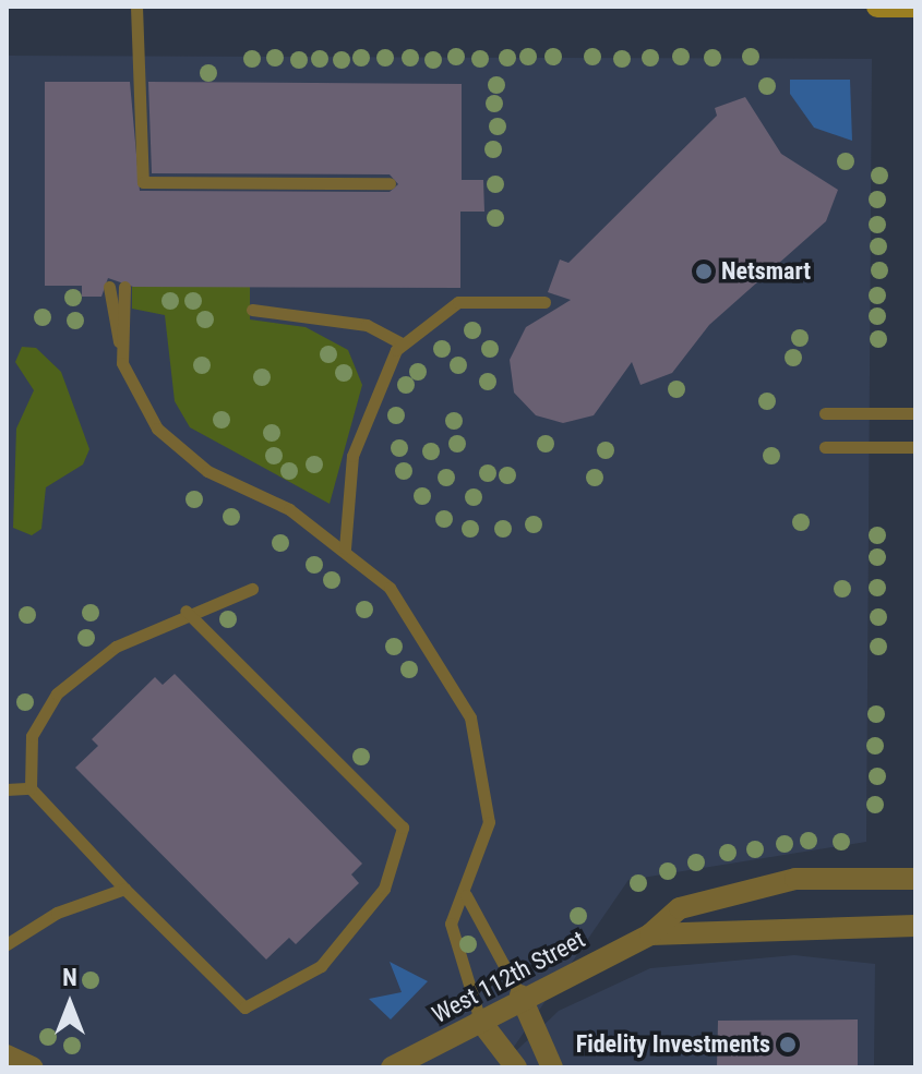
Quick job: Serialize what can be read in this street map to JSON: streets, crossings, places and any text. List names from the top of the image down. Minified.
{"streets":{"street":["West 112th Street"]},"places":["Netsmart","Fidelity Investments"],"north":"top"}
